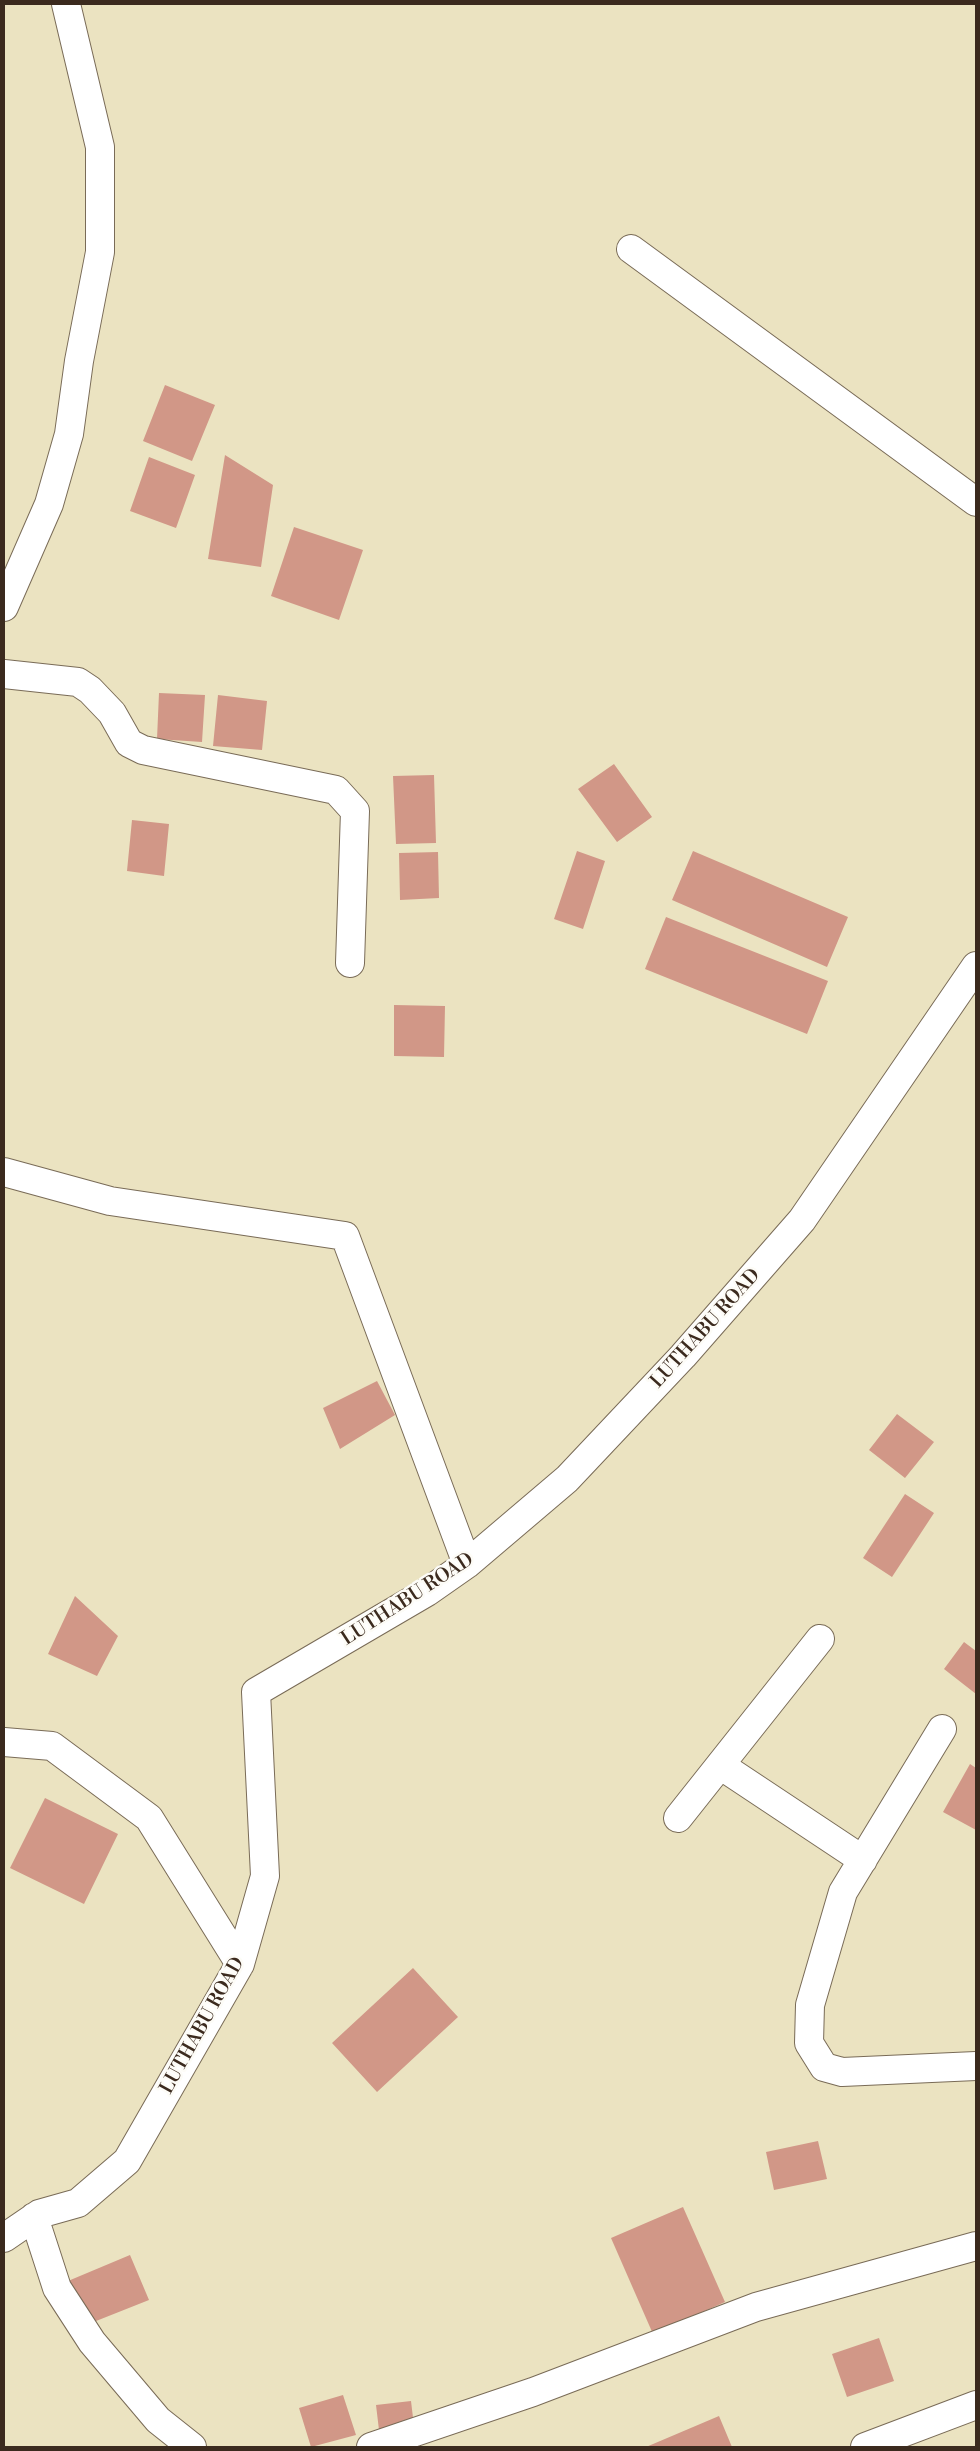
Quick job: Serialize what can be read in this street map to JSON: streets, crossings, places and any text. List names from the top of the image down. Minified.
{"streets":{"street":["LUTHABU ROAD"]}}
